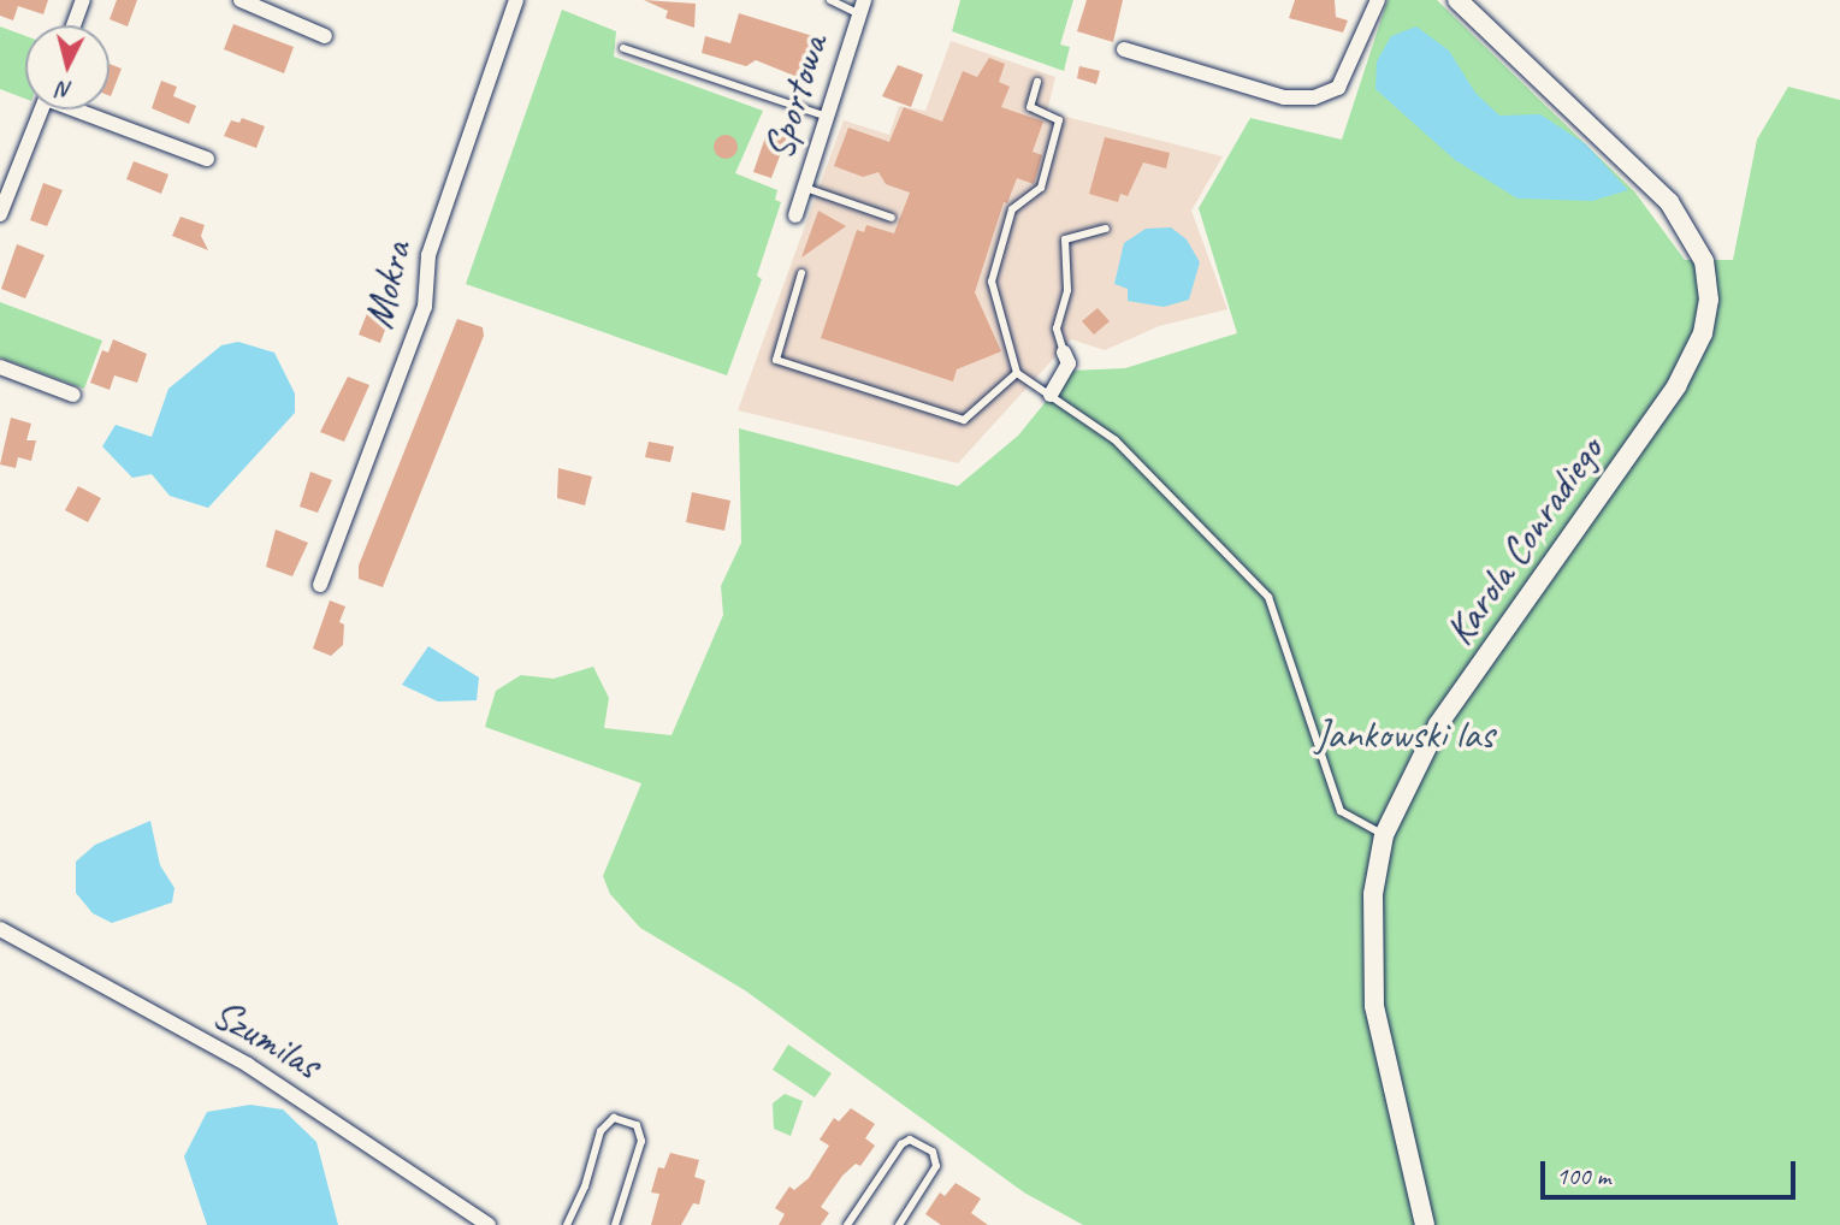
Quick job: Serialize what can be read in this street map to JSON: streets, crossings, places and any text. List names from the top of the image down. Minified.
{"streets":{"street":["Sportowa","Mokra","Karola Conradiego","Szumilas"]},"parks":["Jankowski las"],"scale_bar":"100 m","north":"bottom"}
